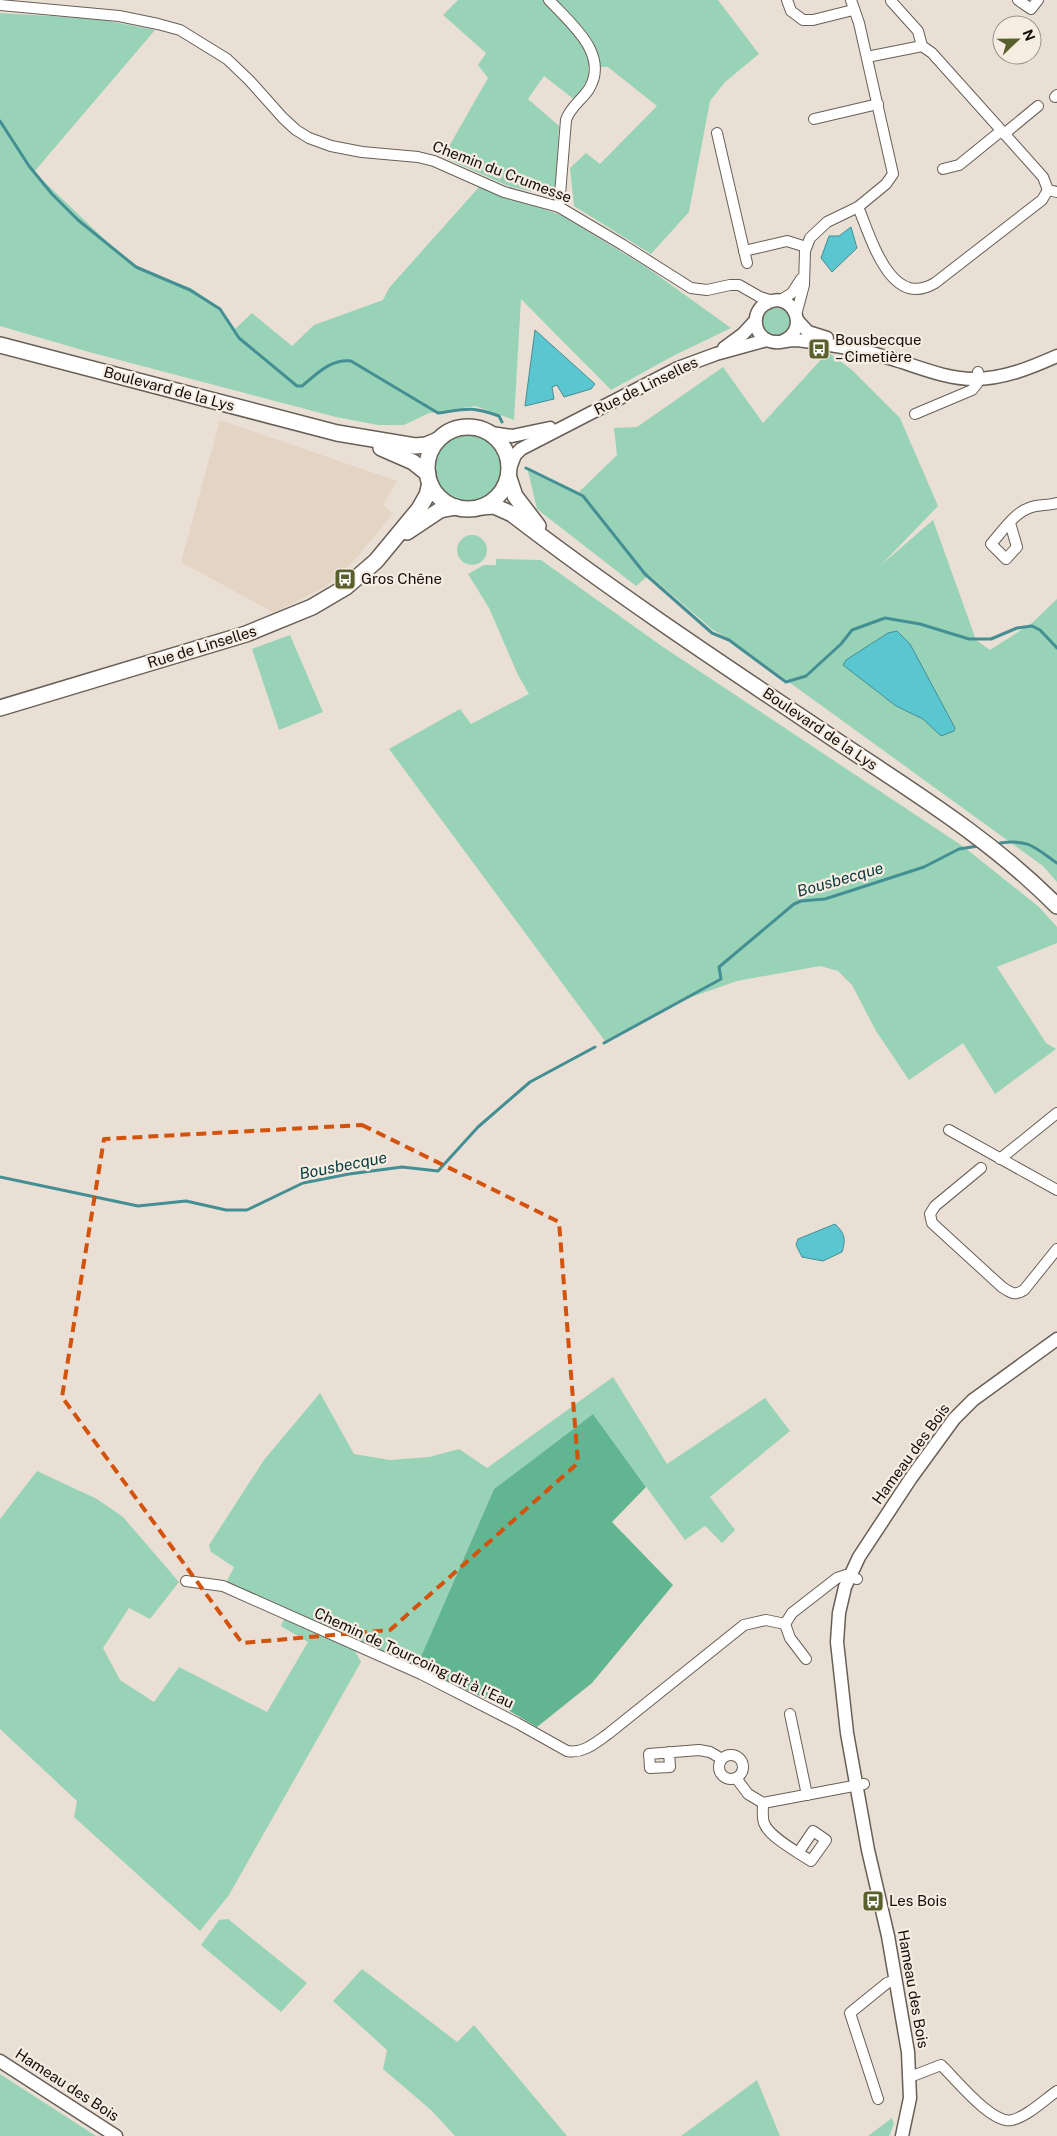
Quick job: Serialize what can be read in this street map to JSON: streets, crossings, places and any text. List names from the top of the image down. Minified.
{"streets":{"main road":["Rue de Linselles","Boulevard de la Lys"],"street":["Chemin du Crumesse","Hameau des Bois","Chemin de Tourcoing dit à l'Eau"]},"crossings":[["Chemin du Crumesse","Rue de Linselles"],["Rue de Linselles","Boulevard de la Lys"]],"water":["Bousbecque"],"places":{"bus stop":["Bousbecque – Cimetière","Gros Chêne","Les Bois"]},"north":"right"}
